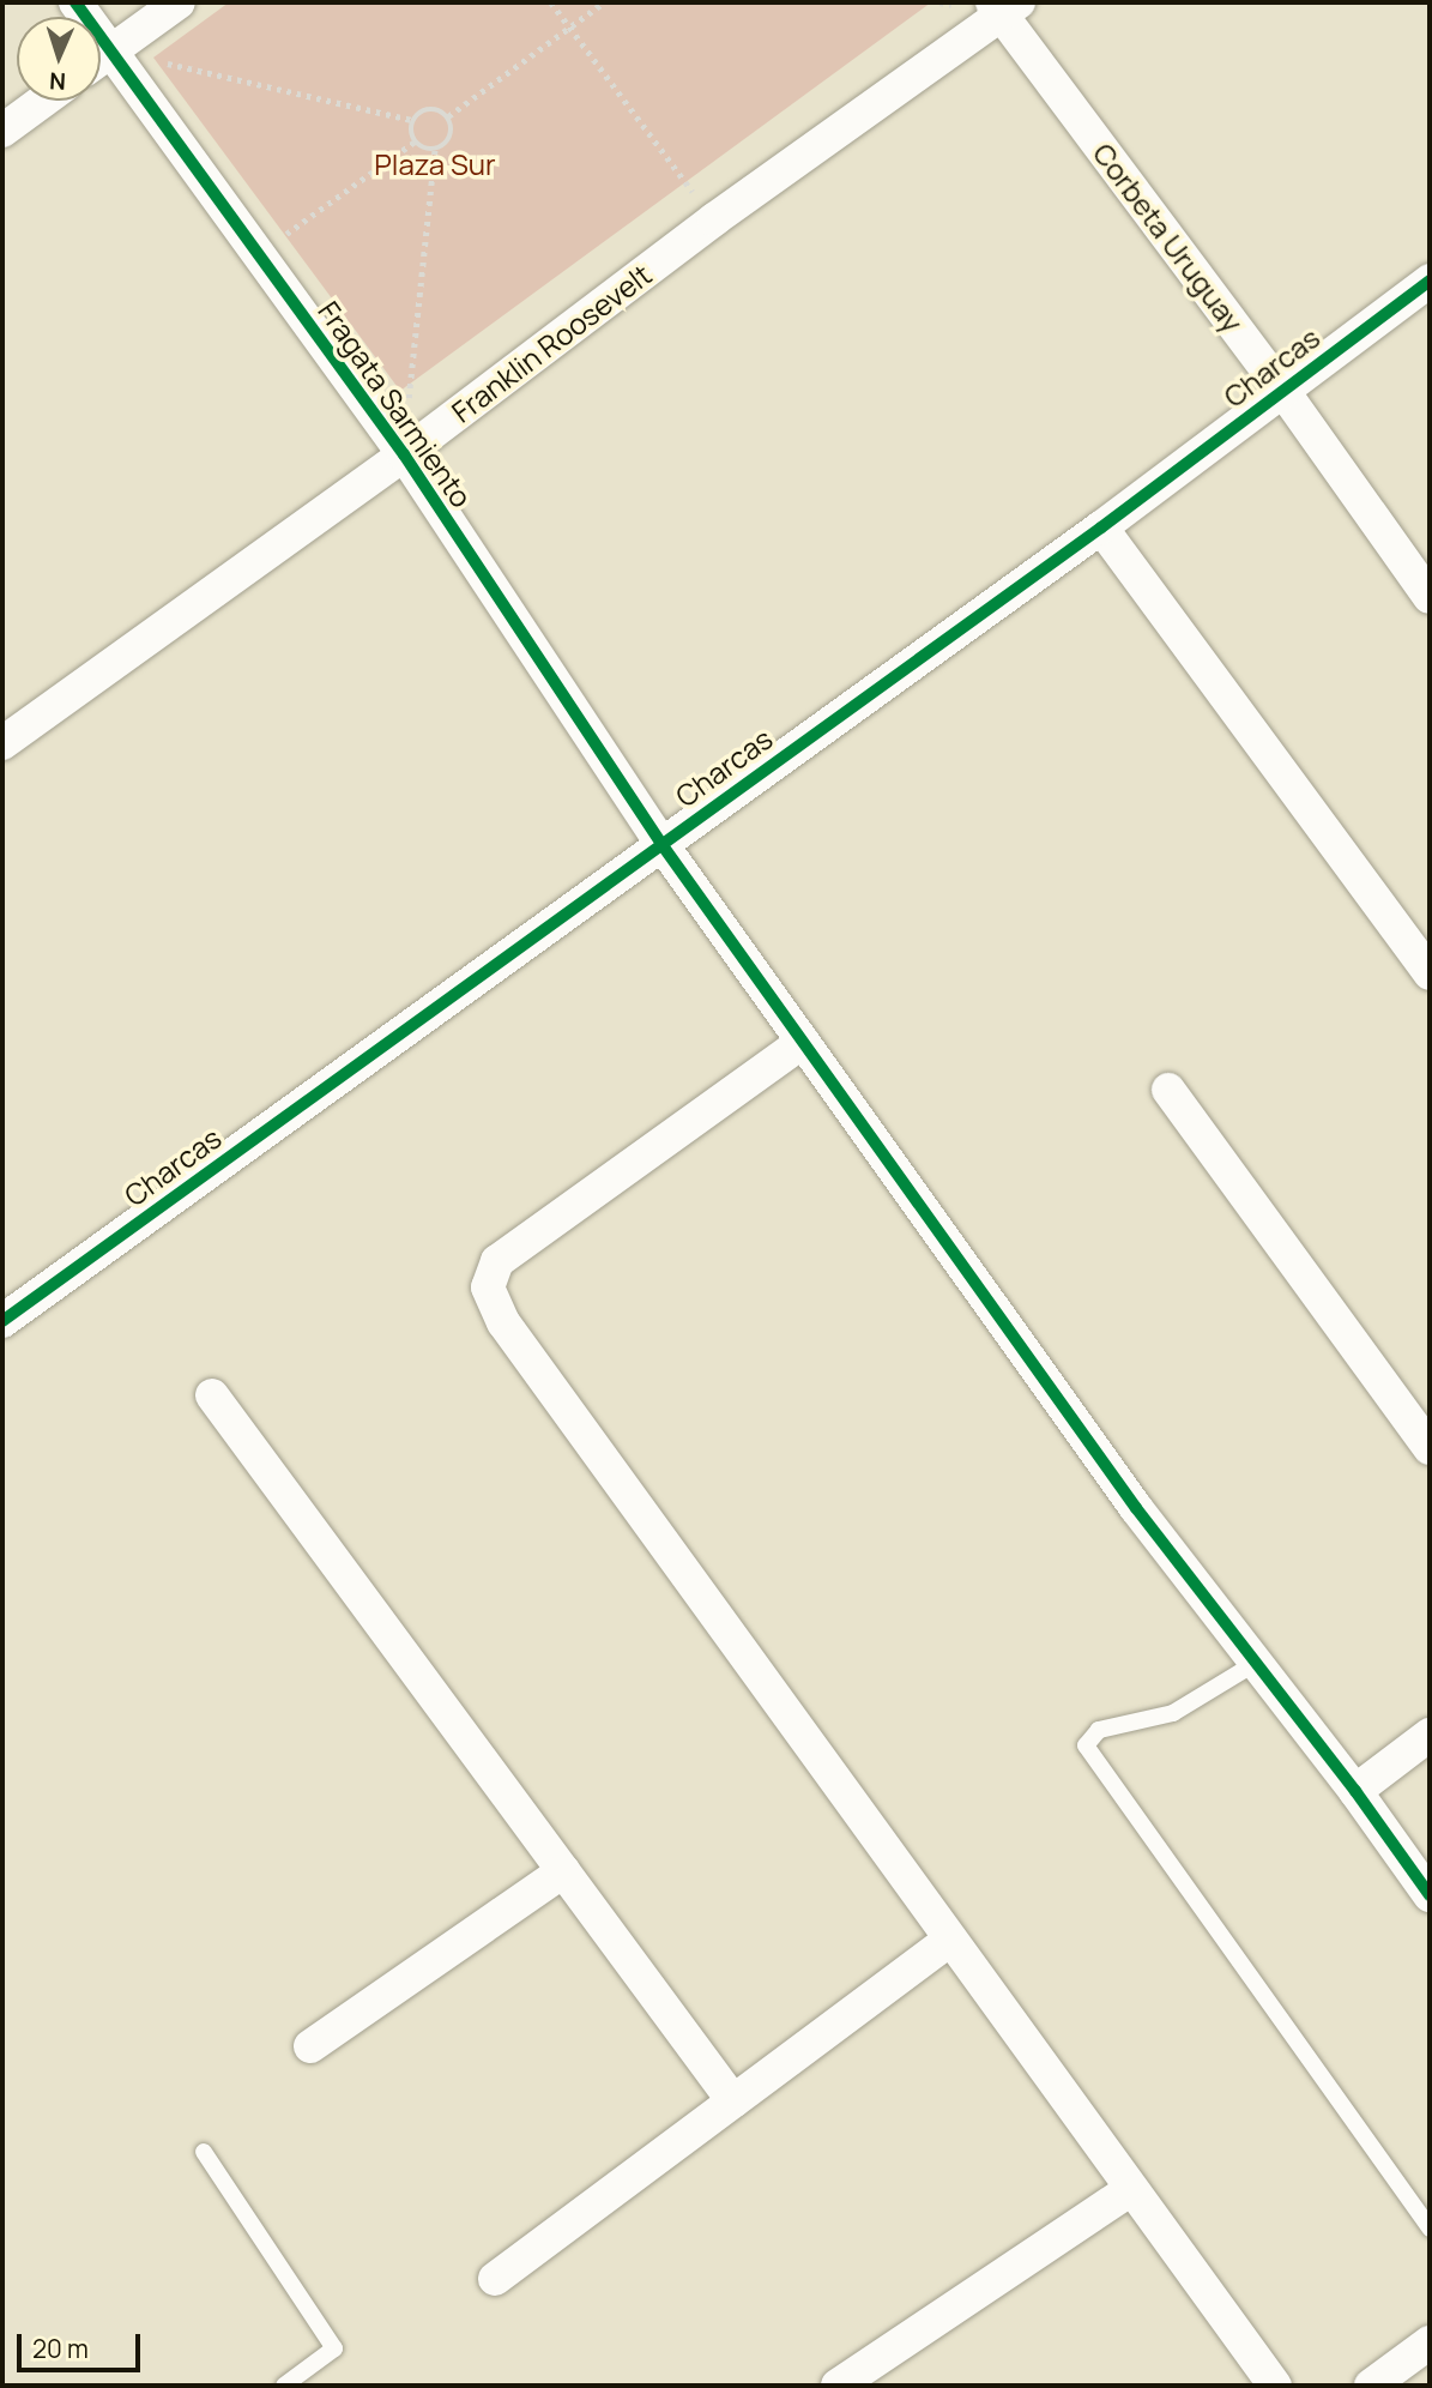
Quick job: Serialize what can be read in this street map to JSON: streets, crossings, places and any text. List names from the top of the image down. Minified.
{"streets":{"street":["Corbeta Uruguay","Franklin Roosevelt","Charcas","Fragata Sarmiento"]},"crossings":[["Corbeta Uruguay","Franklin Roosevelt"],["Corbeta Uruguay","Charcas"],["Franklin Roosevelt","Fragata Sarmiento"],["Charcas","Fragata Sarmiento"]],"parks":["Plaza Sur"],"scale_bar":"20 m","north":"bottom"}
